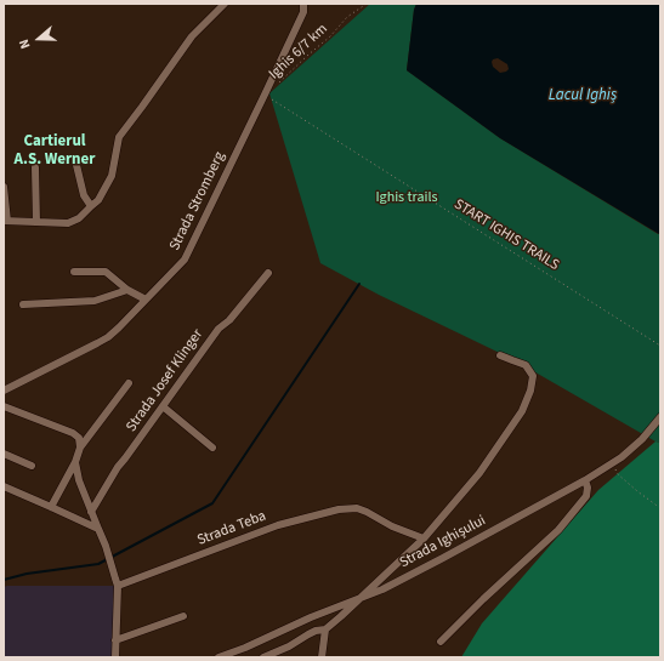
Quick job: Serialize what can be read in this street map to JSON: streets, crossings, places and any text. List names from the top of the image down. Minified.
{"streets":{"street":["Strada Stromberg","Strada Josef Klinger","Strada Teba","Strada Ighișului"],"path":["Ighis 6/7 km","START IGHIS TRAILS"]},"districts":["Cartierul A.S. Werner"],"water":["Lacul Ighiș"],"parks":["Ighis trails"],"north":"left"}
